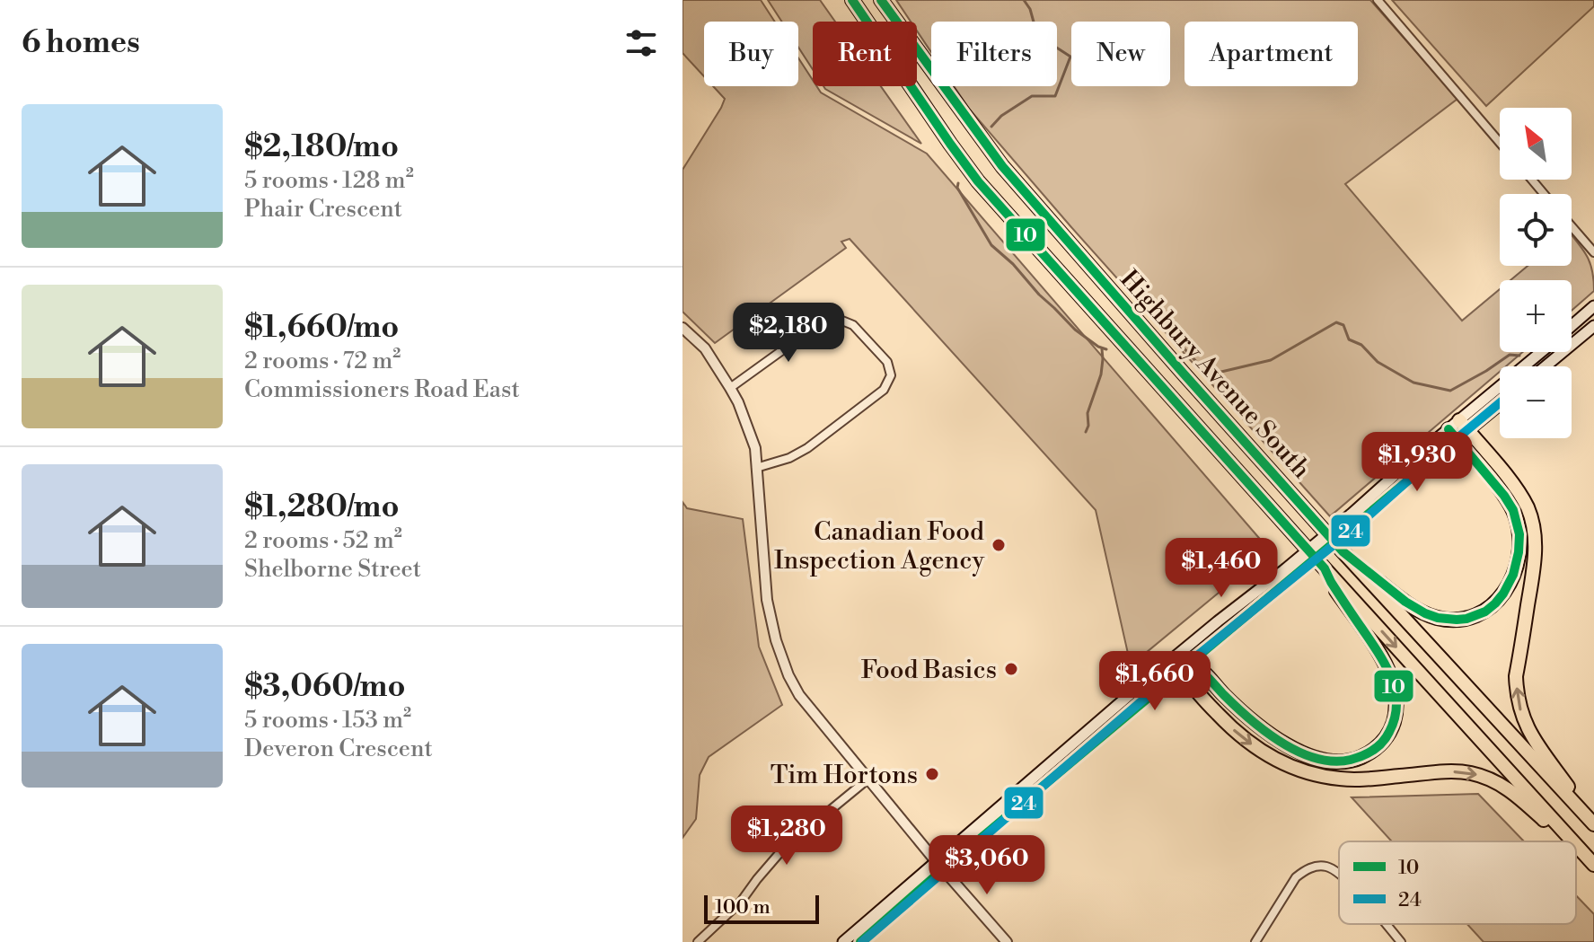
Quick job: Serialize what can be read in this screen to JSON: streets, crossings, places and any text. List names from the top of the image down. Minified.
{"streets":{"highway":["Highbury Avenue South"]},"places":["Canadian Food Inspection Agency","Food Basics","Tim Hortons"],"lines":["transit line 10","transit line 24"],"legend":["10","24"],"scale_bar":"100 m","north":"top left","page":{"heading":"6 homes","chip":["Buy","Rent","Filters","New","Apartment"],"list":[{"name":"$2,180/mo","note":"5 rooms · 128 m² · Phair Crescent"},{"name":"$1,660/mo","note":"2 rooms · 72 m² · Commissioners Road East"},{"name":"$1,280/mo","note":"2 rooms · 52 m² · Shelborne Street"},{"name":"$3,060/mo","note":"5 rooms · 153 m² · Deveron Crescent"}],"map_buttons":["+","−"],"price":["$2,180","$1,930","$1,460","$1,660","$1,280","$3,060"],"scale":"100 m"}}
